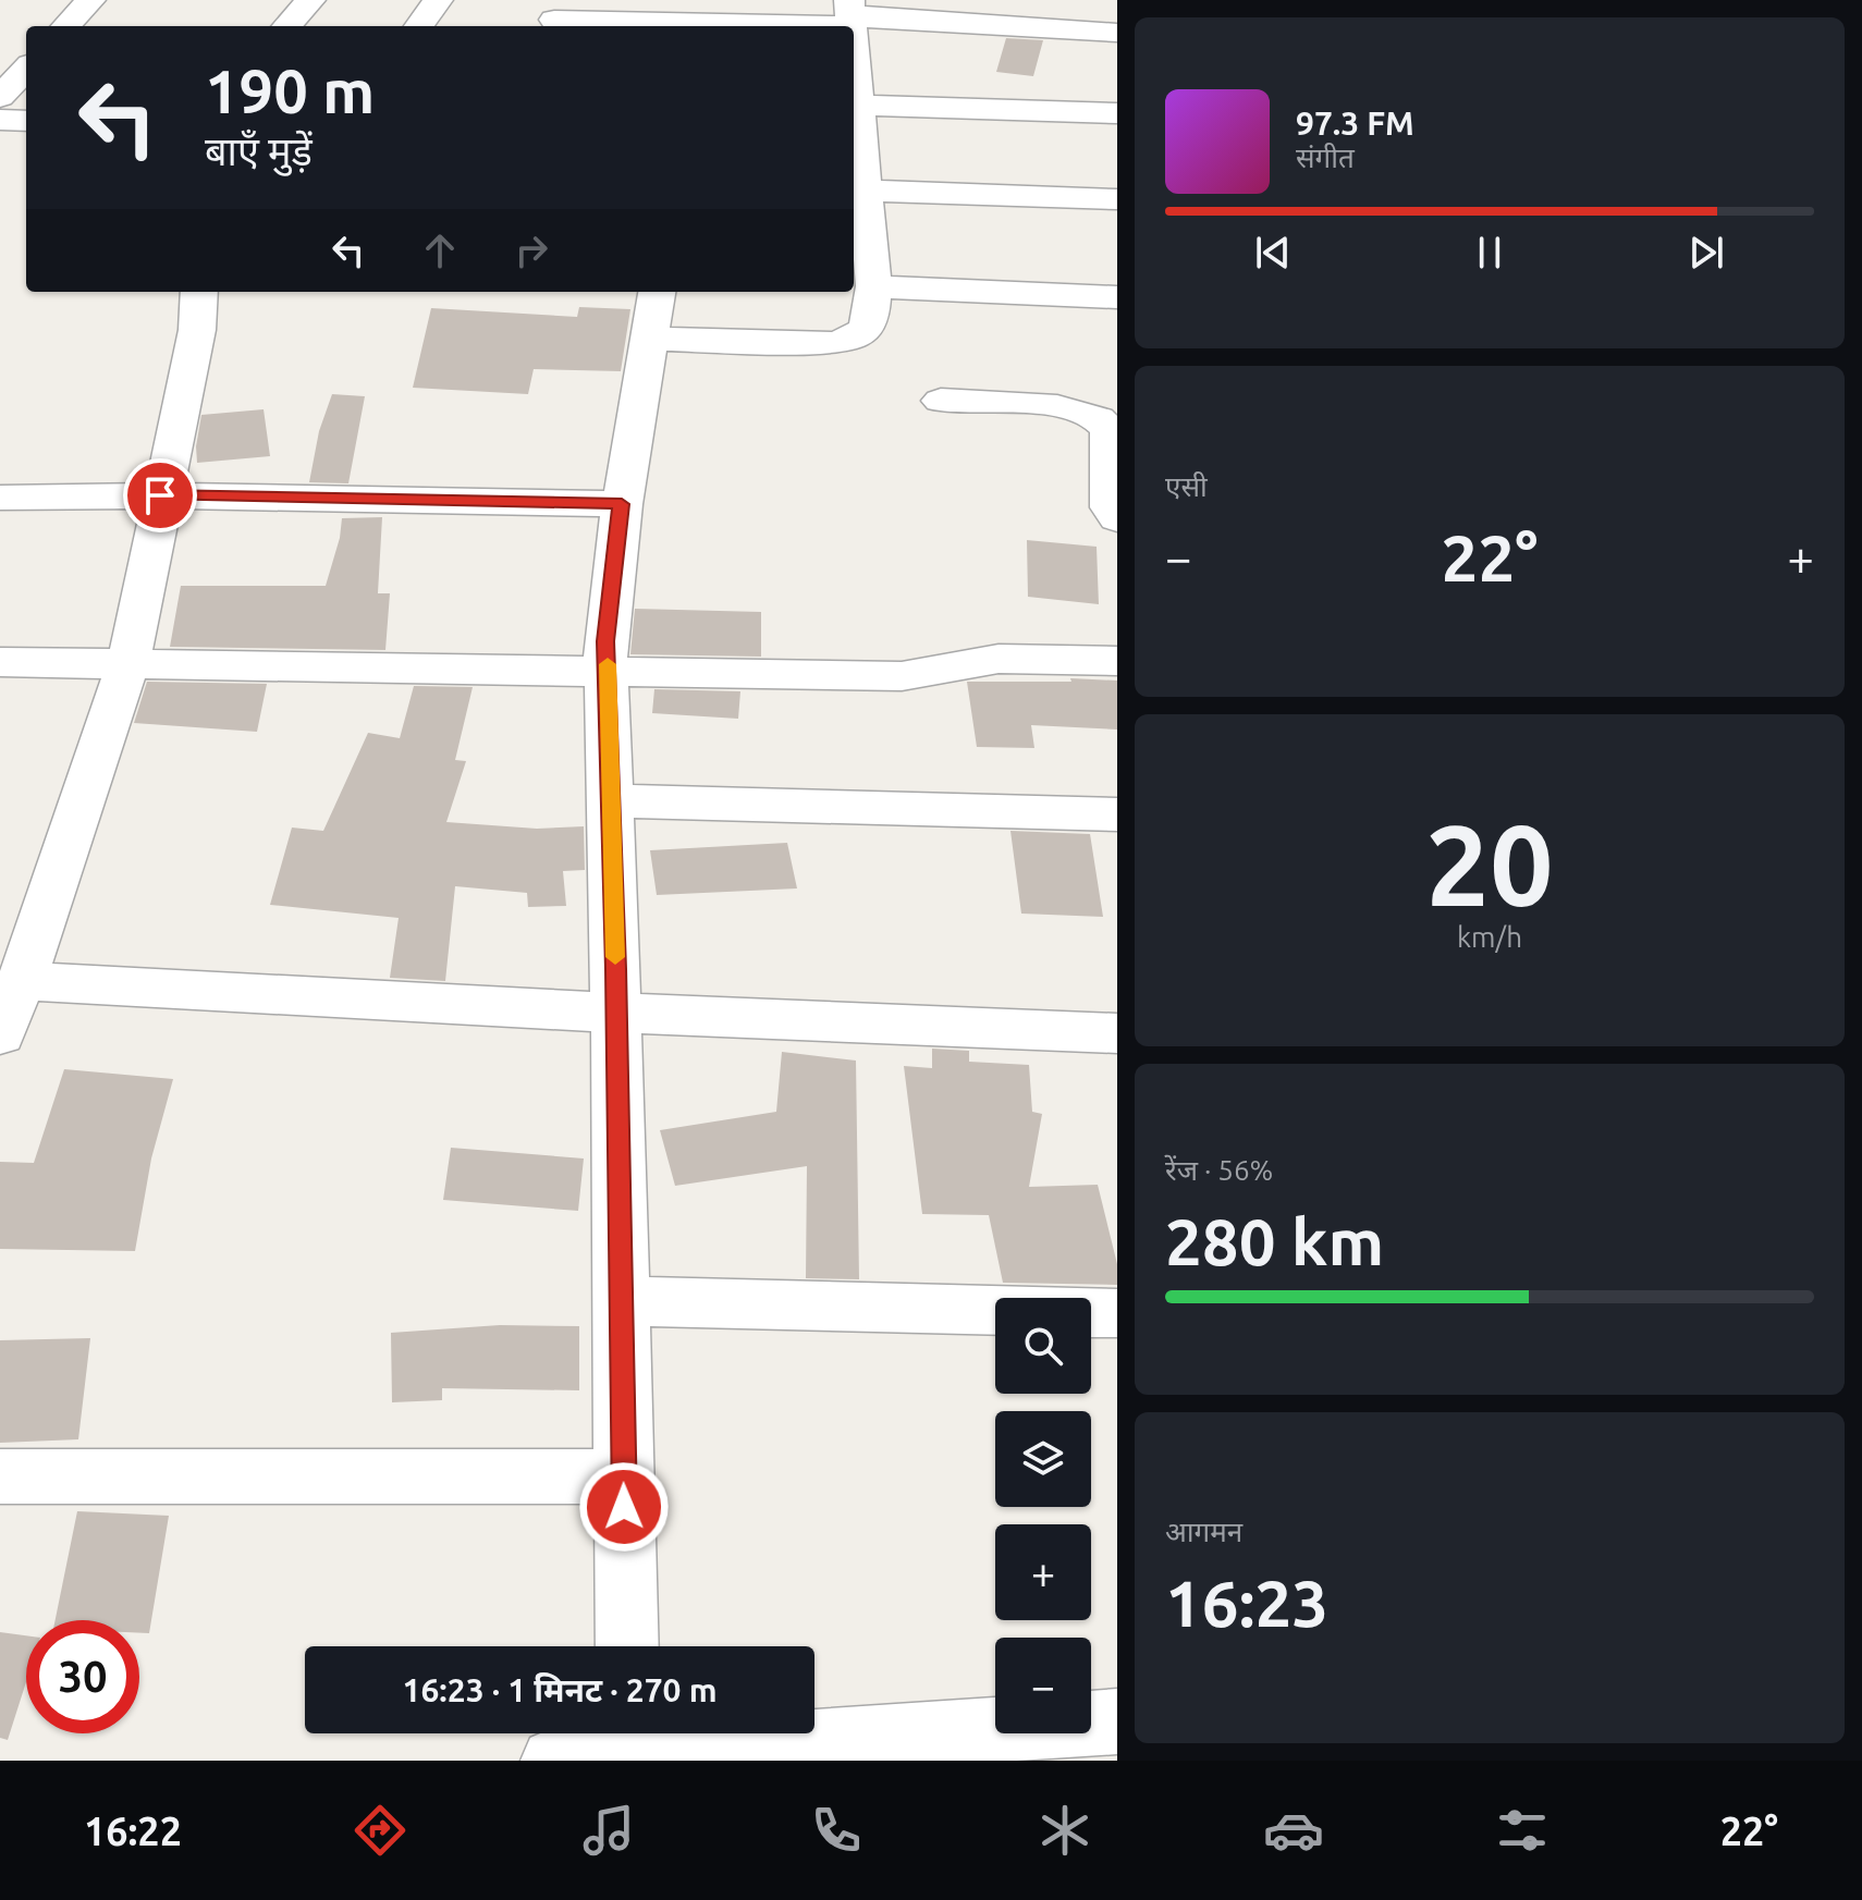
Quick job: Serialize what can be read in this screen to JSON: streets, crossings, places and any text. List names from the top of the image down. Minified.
{"page":{"turn":["190 m","बाएँ मुड़ें"],"song":["97.3 FM","संगीत"],"tile":["एसी",["20","km/h"],["रेंज · 56%","280 km"],["आगमन","16:23"]],"heat":["−","22°","+"],"map_buttons":["+","−"],"limit":"30","trip":"16:23 · 1 मिनट · 270 m","tabs":["16:22","22°"]}}
